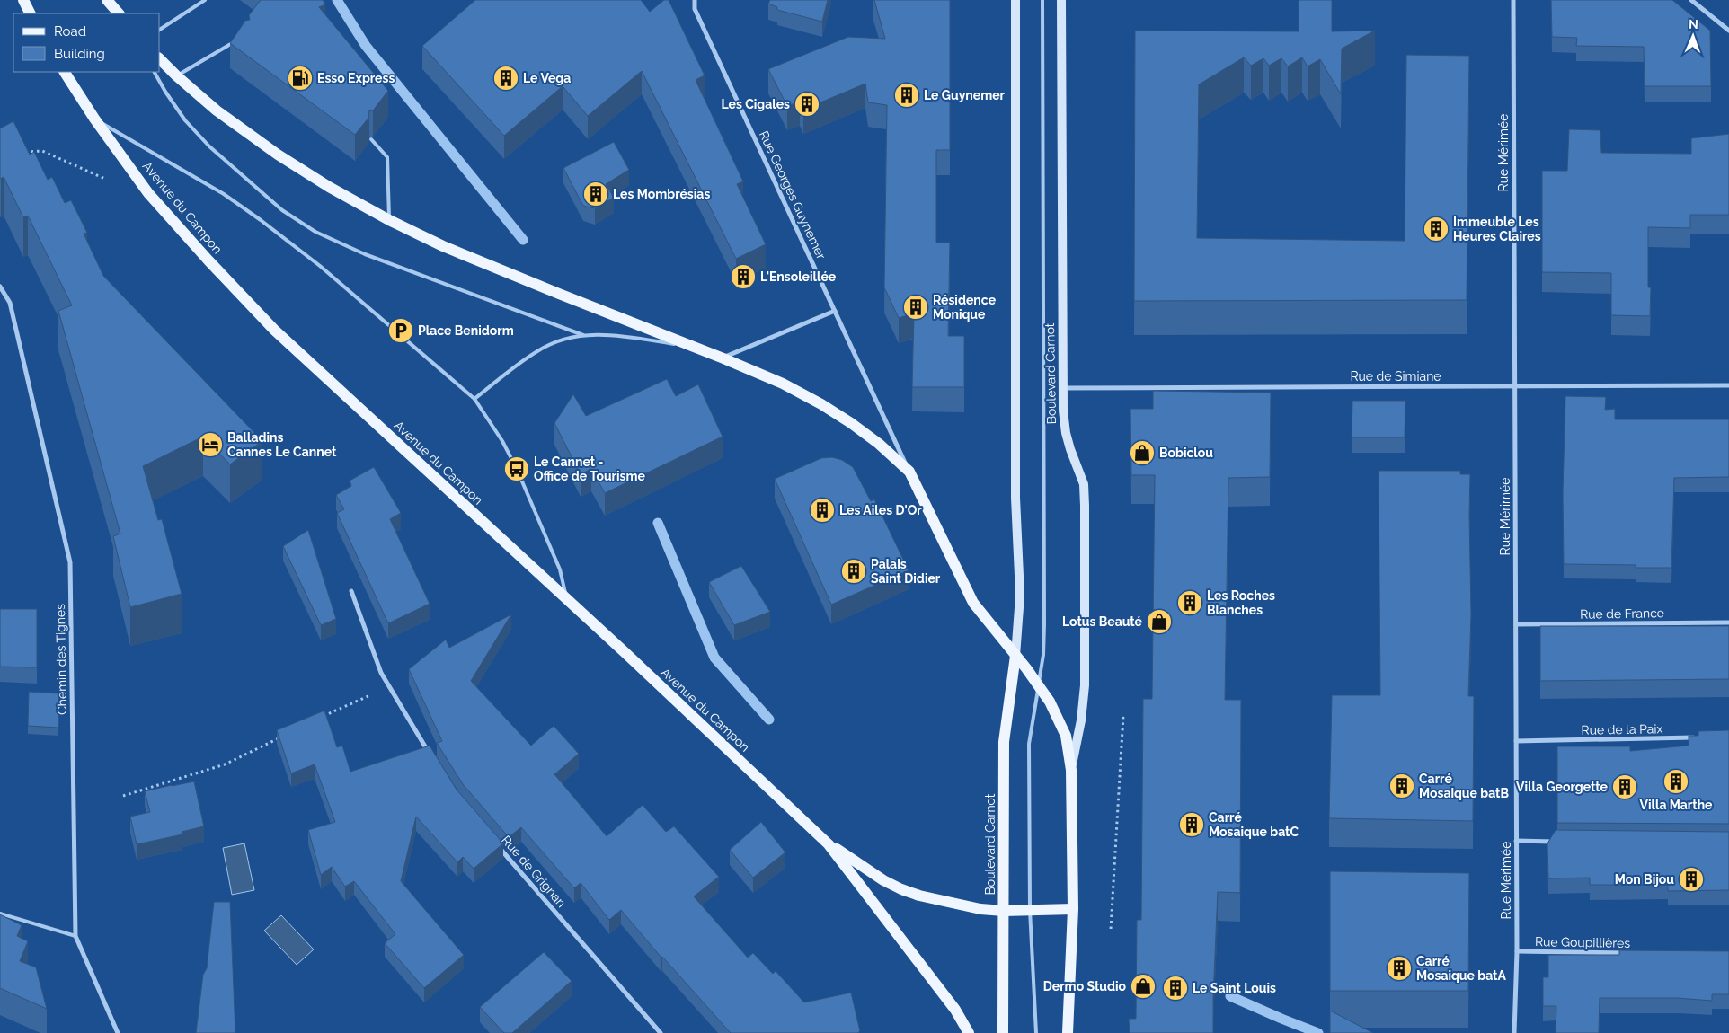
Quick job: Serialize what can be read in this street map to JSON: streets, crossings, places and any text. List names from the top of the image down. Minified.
{"streets":{"main road":["Avenue du Campon","Boulevard Carnot"],"street":["Rue Mérimée","Rue Georges Guynemer","Rue de Simiane","Rue de France","Chemin des Tignes","Rue de la Paix","Rue de Grignan","Rue Goupillières"]},"crossings":[["Rue Mérimée","Rue de Simiane"],["Rue Mérimée","Rue de France"],["Rue Mérimée","Rue de la Paix"],["Rue Mérimée","Rue Goupillières"],["Avenue du Campon","Boulevard Carnot"],["Boulevard Carnot","Rue de Simiane"]],"places":{"fuel station":["Esso Express"],"building":["Le Vega","Le Guynemer","Les Cigales","Les Mombrésias","Immeuble Les Heures Claires","L'Ensoleillée","Résidence Monique","Les Ailes D'Or","Palais Saint Didier","Les Roches Blanches","Villa Marthe","Carré Mosaique batB","Villa Georgette","Carré Mosaique batC","Mon Bijou","Carré Mosaique batA","Le Saint Louis"],"parking":["Place Benidorm"],"hotel":["Balladins Cannes Le Cannet"],"shop":["Bobiclou","Lotus Beauté","Dermo Studio"],"bus stop":["Le Cannet - Office de Tourisme"]},"legend":["Road","Building"],"north":"top"}
